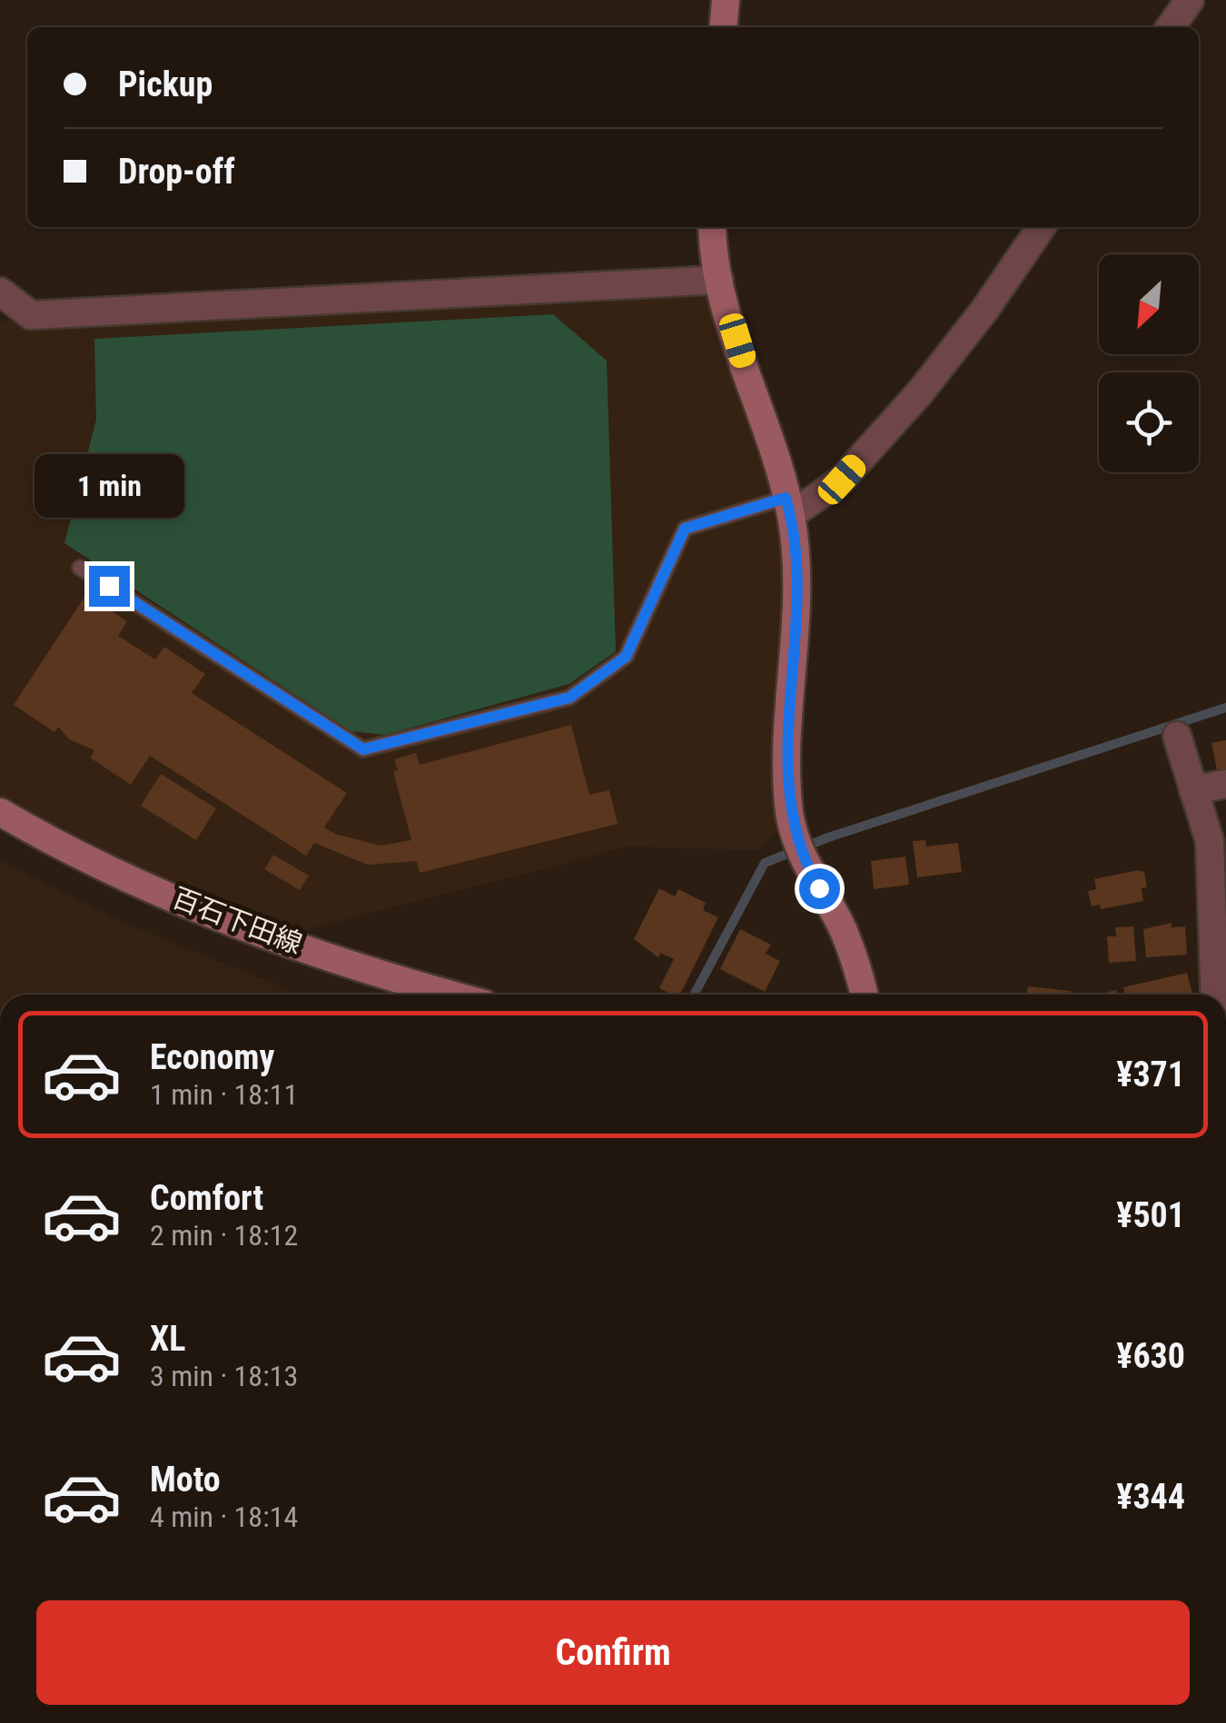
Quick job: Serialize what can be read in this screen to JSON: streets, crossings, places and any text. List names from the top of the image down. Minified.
{"streets":{"street":["百石下田線"]},"north":"bottom left","page":{"banner":["Pickup","Drop-off"],"bubble":"1 min","list":[{"name":"Economy","note":"1 min · 18:11","value":"¥371"},{"name":"Comfort","note":"2 min · 18:12","value":"¥501"},{"name":"XL","note":"3 min · 18:13","value":"¥630"},{"name":"Moto","note":"4 min · 18:14","value":"¥344"}],"buttons":"Confirm"}}
